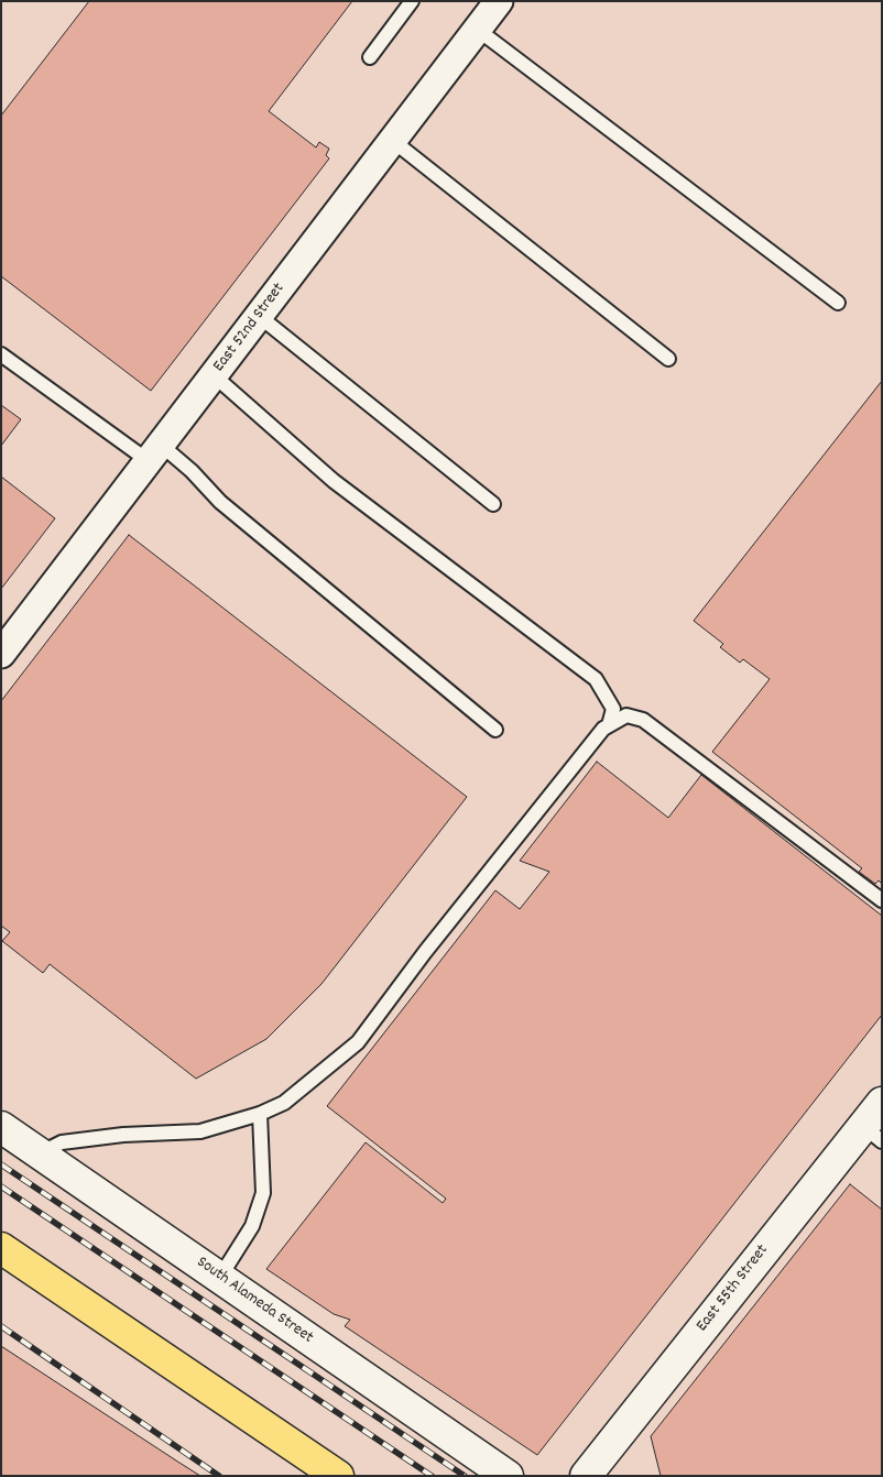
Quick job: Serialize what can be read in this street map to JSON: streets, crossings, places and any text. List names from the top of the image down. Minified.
{"streets":{"street":["East 52nd Street","East 55th Street","South Alameda Street"]}}
